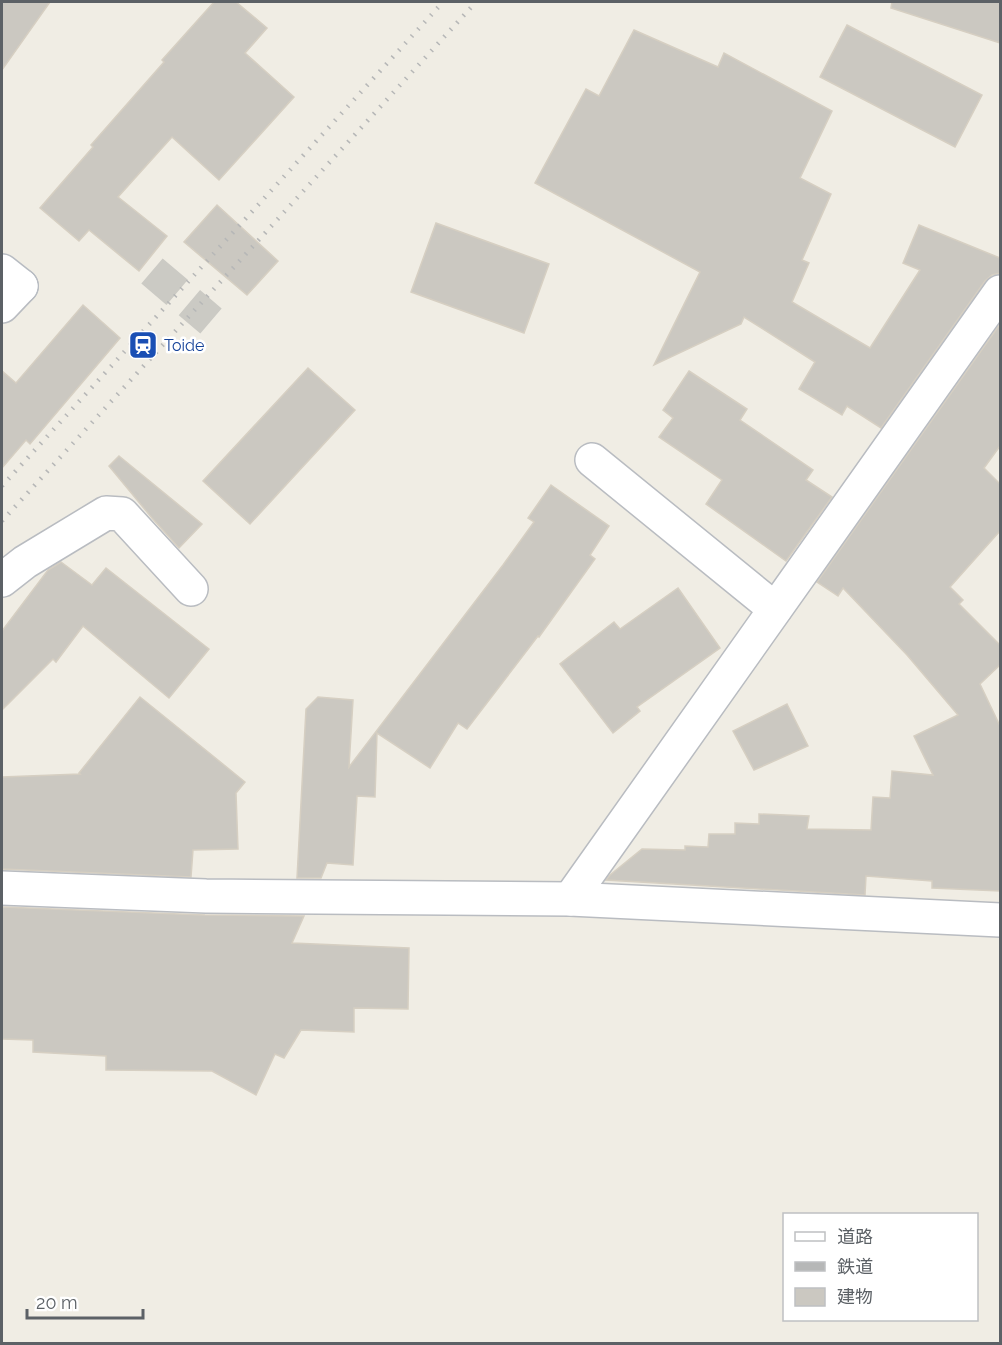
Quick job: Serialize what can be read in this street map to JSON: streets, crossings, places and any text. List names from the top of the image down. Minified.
{"places":{"station":["Toide"]},"legend":["道路","鉄道","建物"],"scale_bar":"20 m"}
